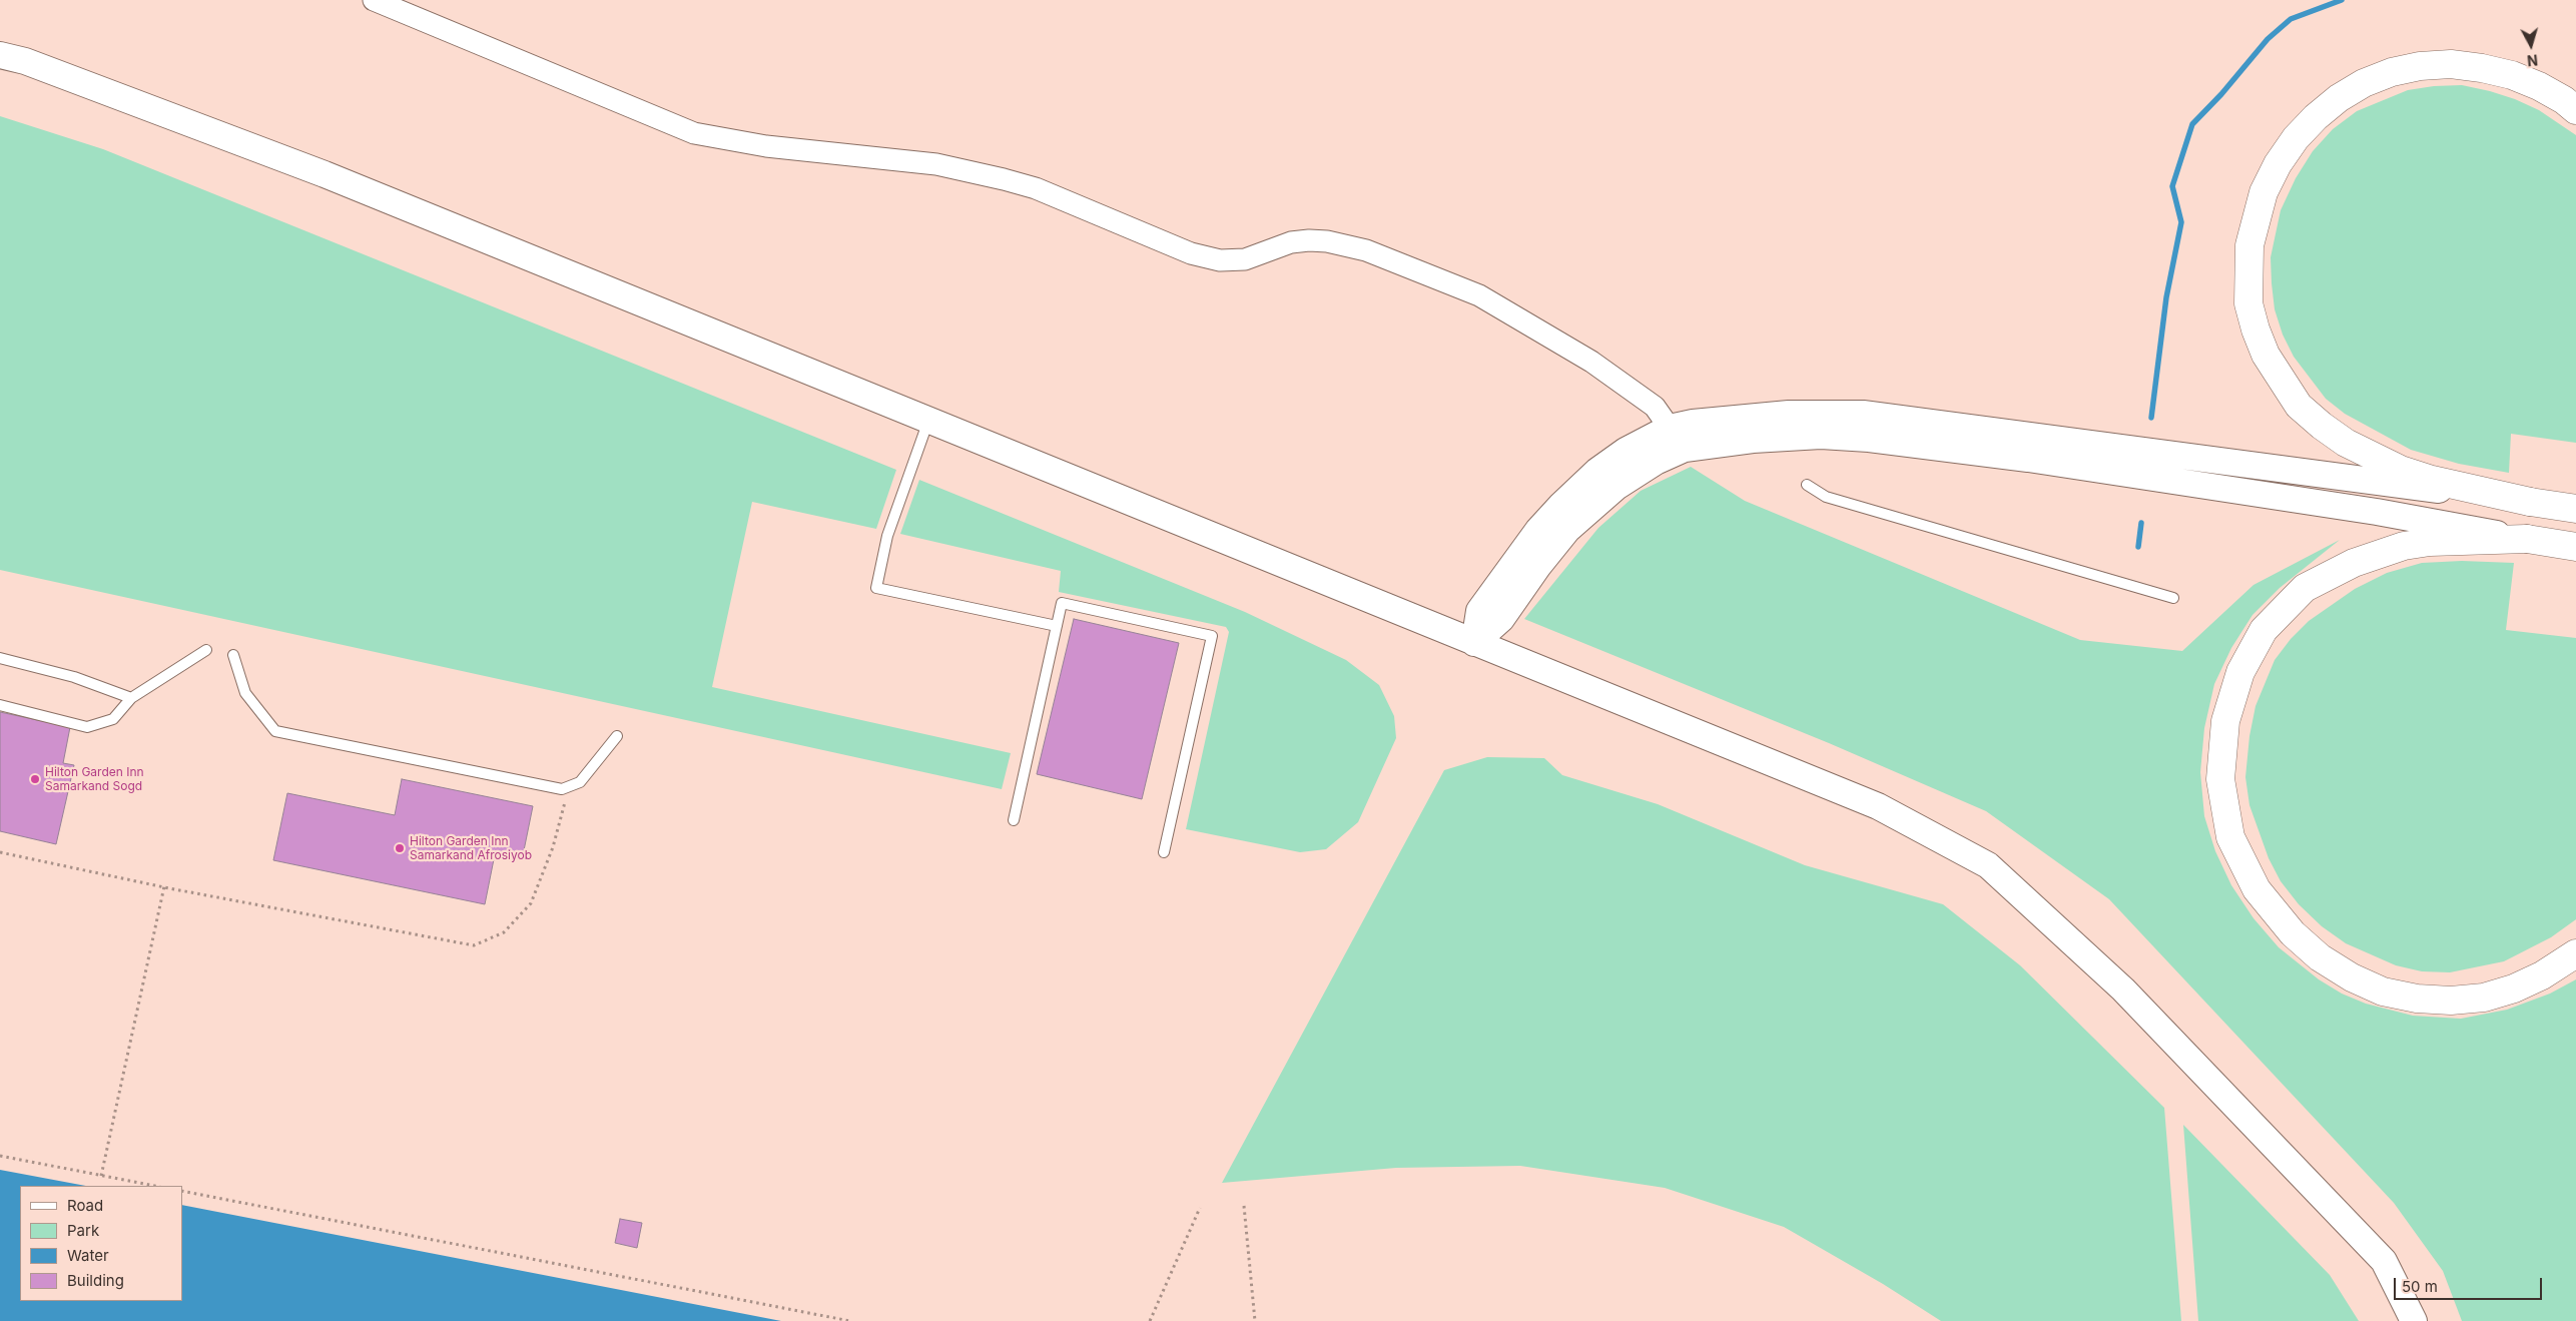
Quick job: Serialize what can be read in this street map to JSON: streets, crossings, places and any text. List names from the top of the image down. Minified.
{"places":["Hilton Garden Inn Samarkand Sogd","Hilton Garden Inn Samarkand Afrosiyob"],"legend":["Road","Park","Water","Building"],"scale_bar":"50 m","north":"bottom"}
